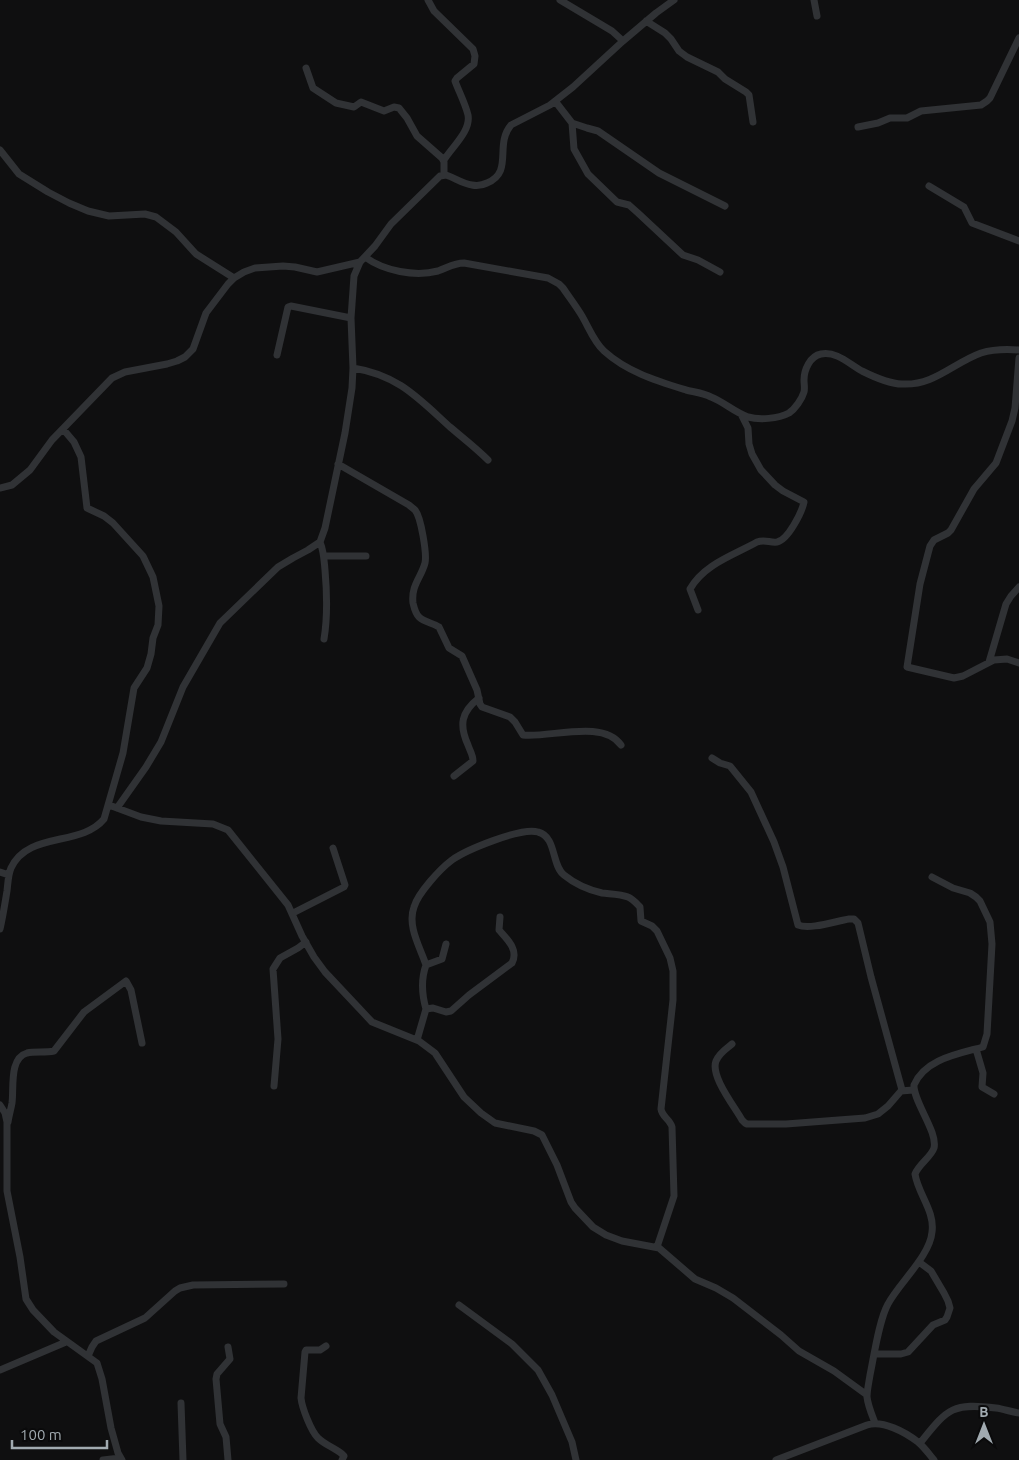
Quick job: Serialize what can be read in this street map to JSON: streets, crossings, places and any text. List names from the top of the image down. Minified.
{"scale_bar":"100 m","north":"top"}
